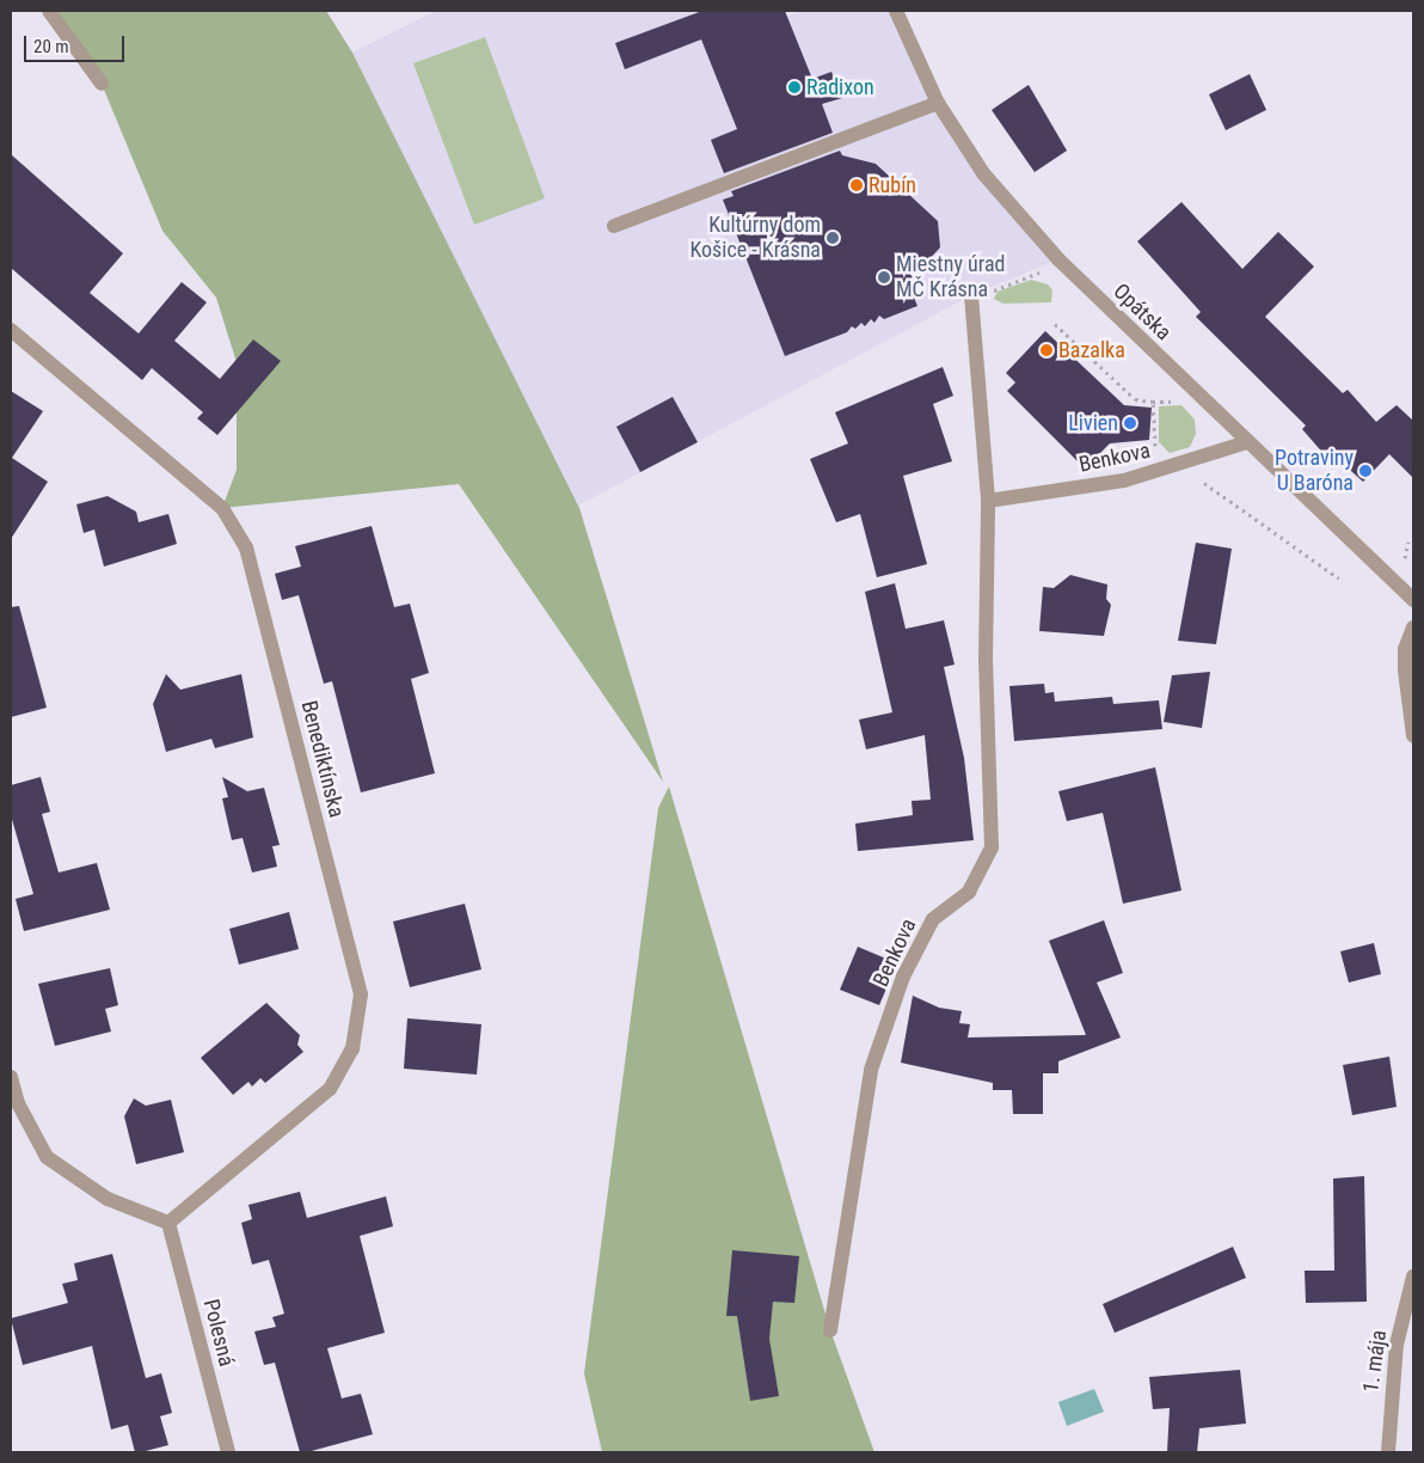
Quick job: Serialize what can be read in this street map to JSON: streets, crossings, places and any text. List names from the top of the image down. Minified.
{"streets":{"street":["Opátska","Benkova","Benediktínska","Polesná","1. mája"]},"crossings":[["Opátska","Benkova"],["Benediktínska","Polesná"]],"places":["Radixon","Rubín","Kultúrny dom Košice - Krásna","Miestny úrad MČ Krásna","Bazalka","Livien","Potraviny U Baróna"],"scale_bar":"20 m"}
